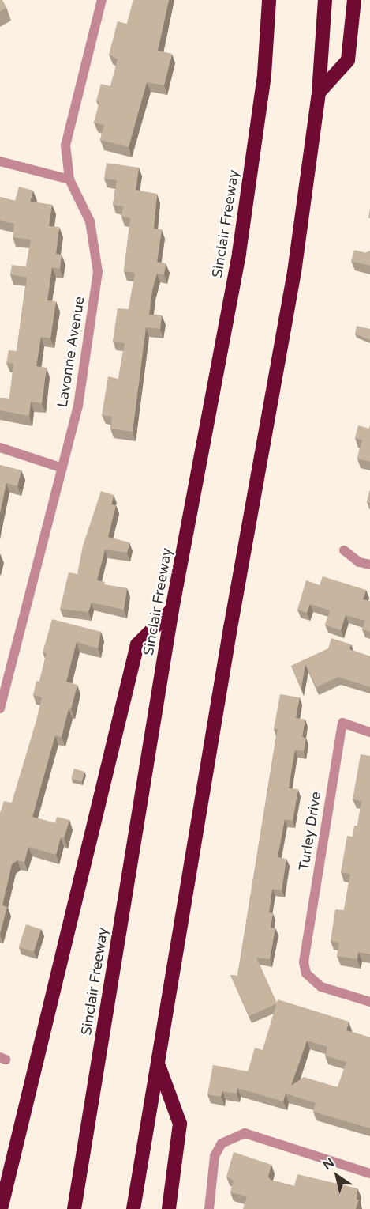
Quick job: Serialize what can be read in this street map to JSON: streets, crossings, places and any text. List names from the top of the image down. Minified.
{"streets":{"highway":["Sinclair Freeway"],"street":["Lavonne Avenue","Turley Drive"]},"north":"top left"}
